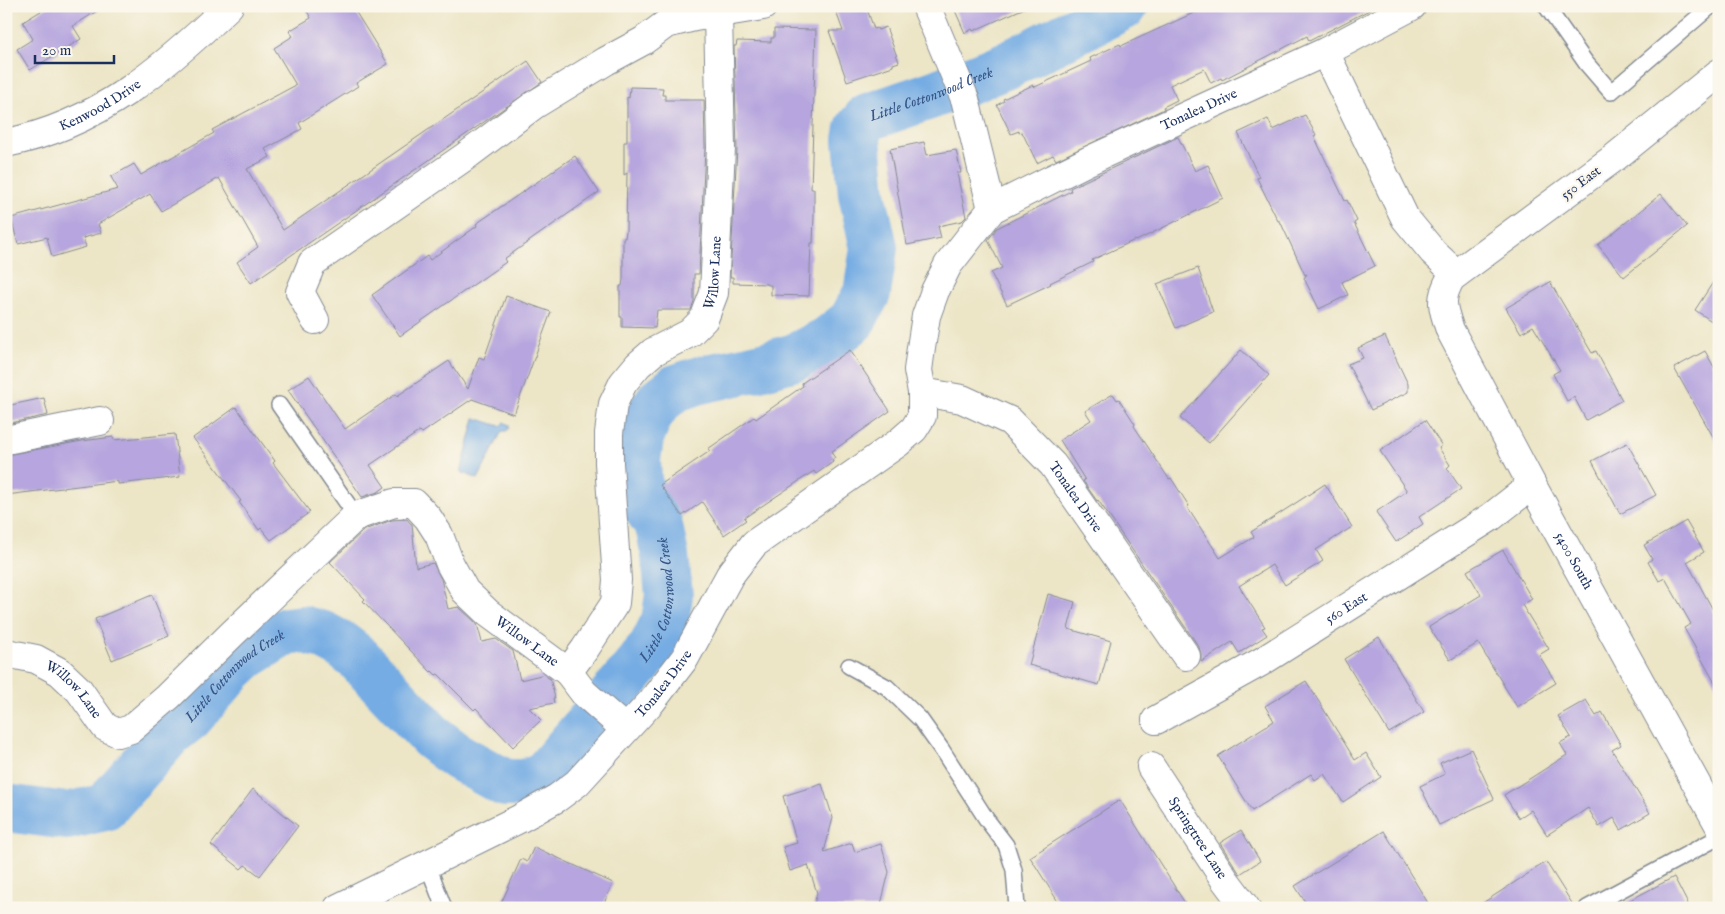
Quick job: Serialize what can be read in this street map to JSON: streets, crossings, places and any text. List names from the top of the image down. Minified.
{"streets":{"street":["Kenwood Drive","Tonalea Drive","550 East","Willow Lane","5400 South","560 East","Springtree Lane"]},"crossings":[["550 East","5400 South"],["5400 South","560 East"]],"water":["Little Cottonwood Creek"],"scale_bar":"20 m"}
